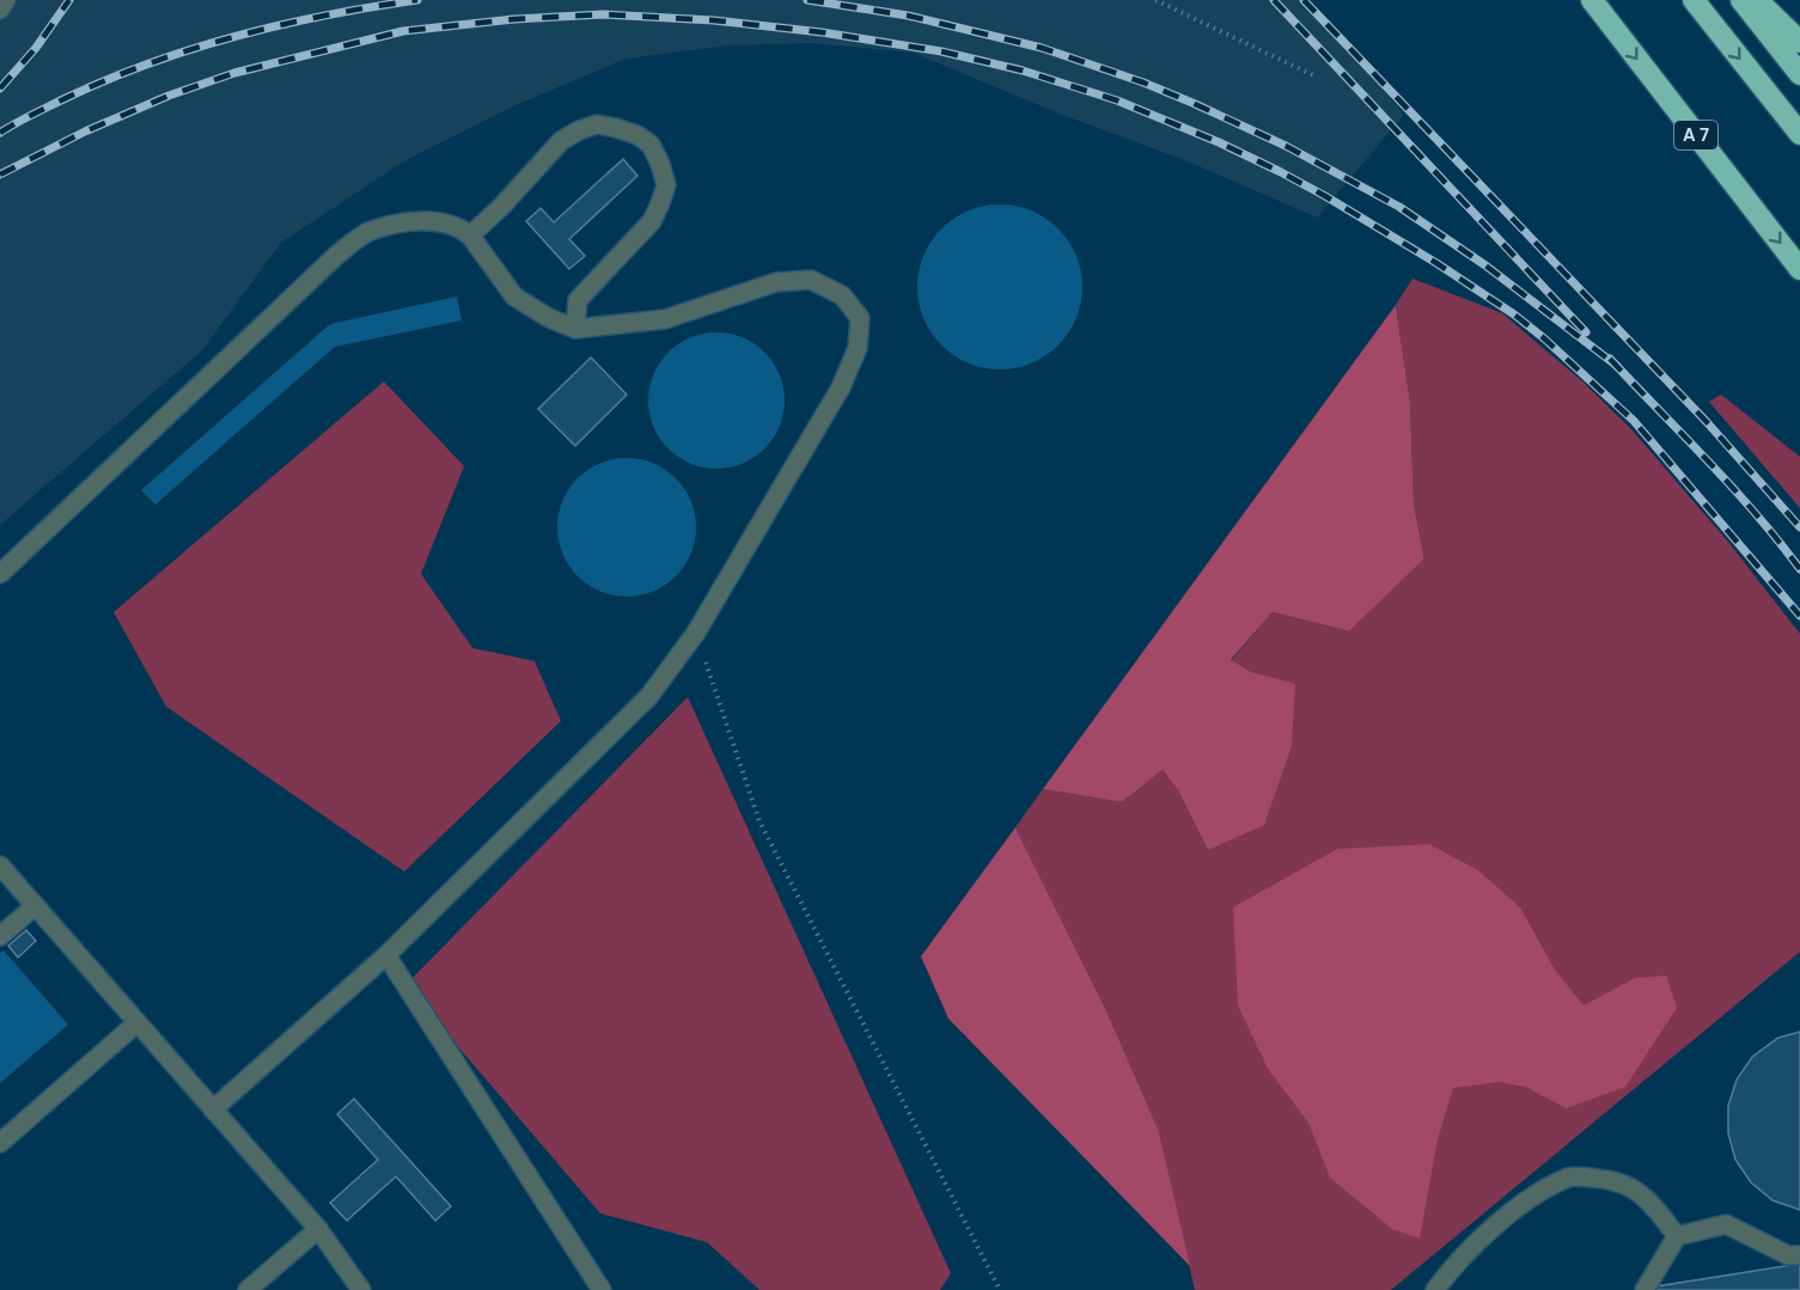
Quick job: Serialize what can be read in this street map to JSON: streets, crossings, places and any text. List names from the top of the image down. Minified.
{"streets":{"highway":["A 7"]}}
